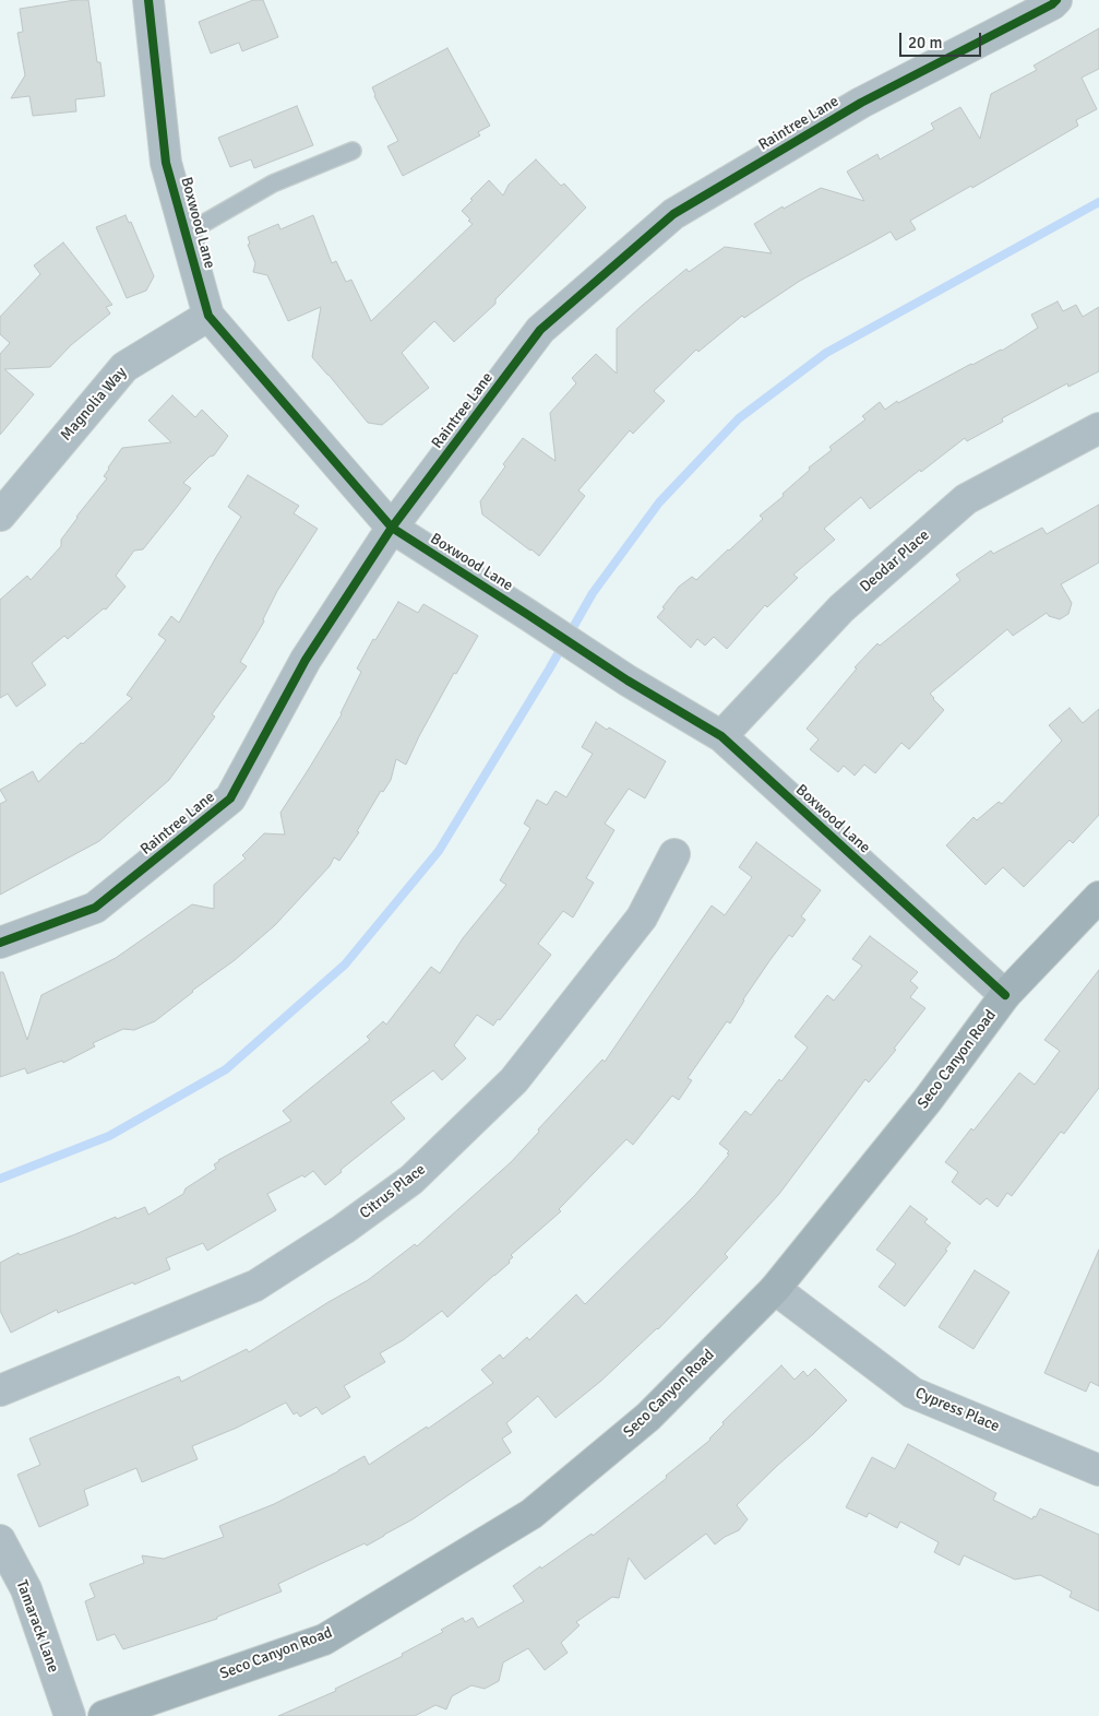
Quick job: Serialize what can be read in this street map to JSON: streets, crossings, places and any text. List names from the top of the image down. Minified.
{"streets":{"street":["Raintree Lane","Boxwood Lane","Magnolia Way","Deodar Place","Seco Canyon Road","Citrus Place","Cypress Place","Tamarack Lane"]},"crossings":[["Raintree Lane","Boxwood Lane"],["Boxwood Lane","Magnolia Way"],["Boxwood Lane","Deodar Place"],["Boxwood Lane","Seco Canyon Road"],["Seco Canyon Road","Cypress Place"]],"scale_bar":"20 m"}
